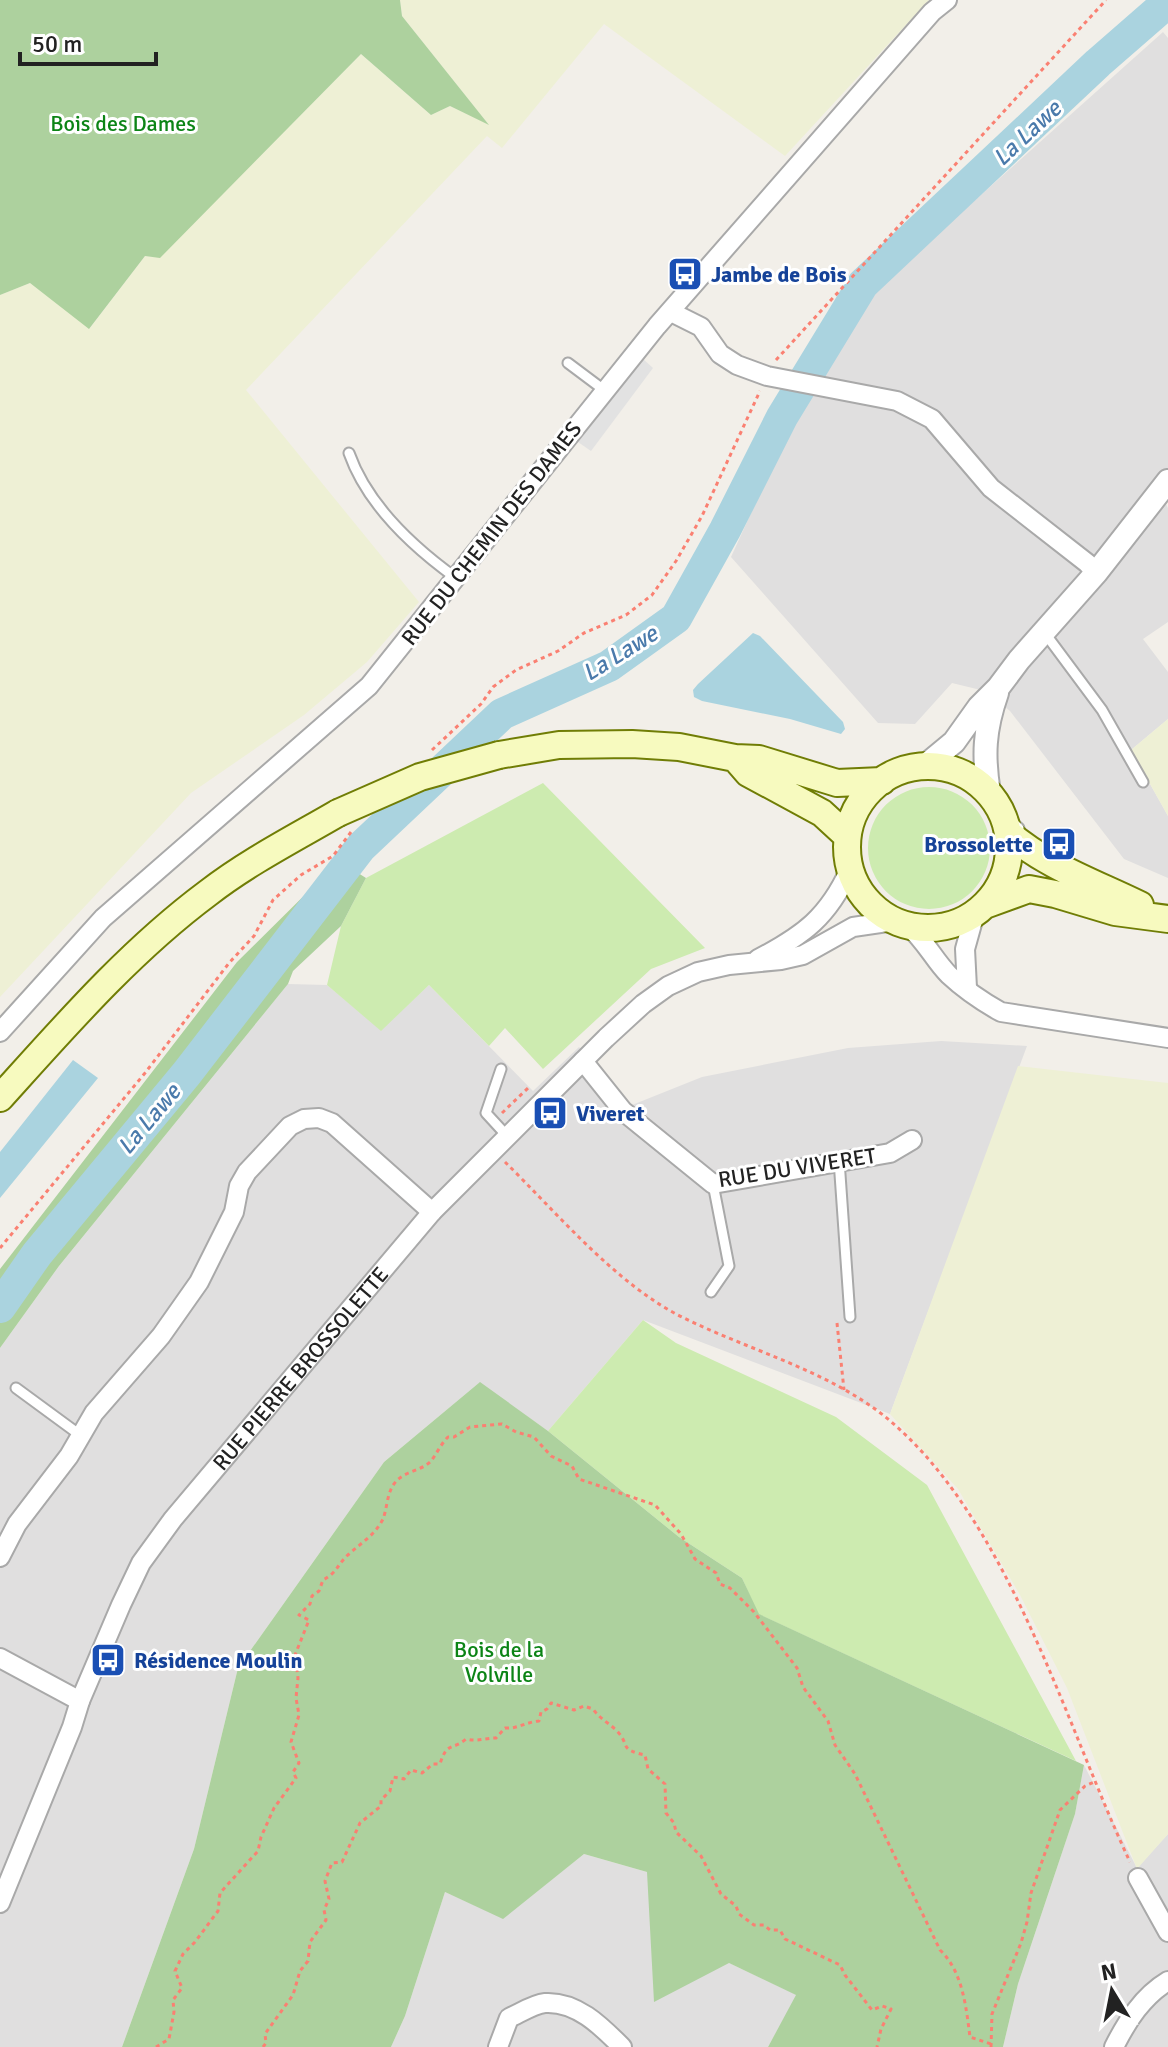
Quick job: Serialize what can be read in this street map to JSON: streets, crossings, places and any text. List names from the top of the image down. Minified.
{"streets":{"street":["RUE DU CHEMIN DES DAMES","RUE DU VIVERET","RUE PIERRE BROSSOLETTE"]},"crossings":[["RUE DU VIVERET","RUE PIERRE BROSSOLETTE"]],"water":["La Lawe"],"parks":["Bois des Dames","Bois de la Volville"],"places":{"bus stop":["Jambe de Bois","Brossolette","Viveret","Résidence Moulin"]},"scale_bar":"50 m","north":"top"}
